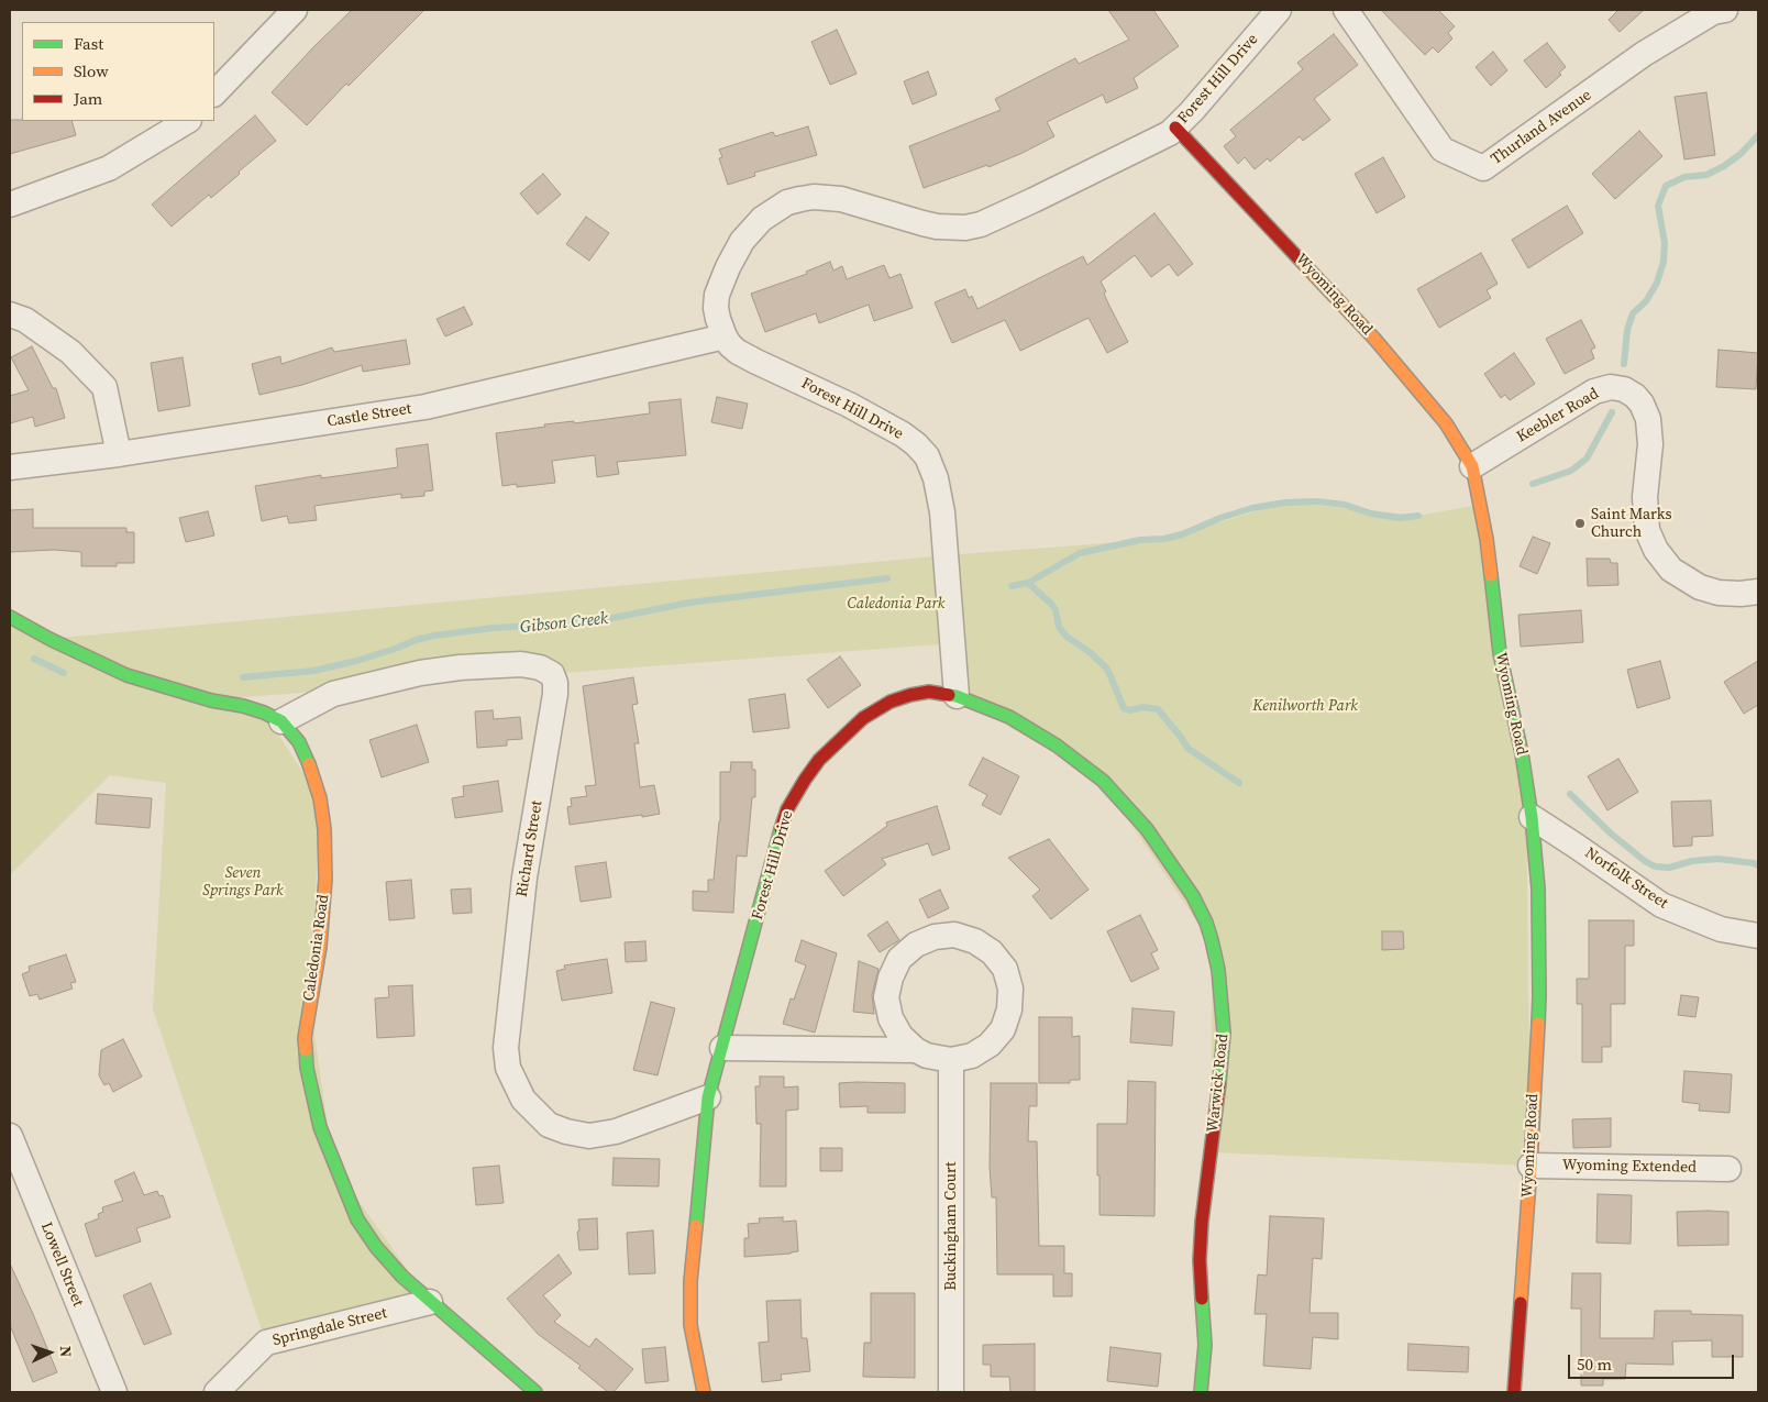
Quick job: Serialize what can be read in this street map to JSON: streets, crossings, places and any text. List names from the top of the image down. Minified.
{"streets":{"street":["Forest Hill Drive","Thurland Avenue","Wyoming Road","Castle Street","Keebler Road","Richard Street","Norfolk Street","Caledonia Road","Warwick Road","Wyoming Extended","Buckingham Court","Lowell Street","Springdale Street"]},"crossings":[["Forest Hill Drive","Wyoming Road"],["Forest Hill Drive","Castle Street"],["Forest Hill Drive","Richard Street"],["Forest Hill Drive","Warwick Road"],["Wyoming Road","Keebler Road"],["Wyoming Road","Norfolk Street"],["Wyoming Road","Wyoming Extended"],["Richard Street","Caledonia Road"],["Caledonia Road","Springdale Street"]],"water":["Gibson Creek"],"parks":["Caledonia Park","Kenilworth Park","Seven Springs Park"],"places":["Saint Marks Church"],"legend":["Fast","Slow","Jam"],"scale_bar":"50 m","north":"right"}
